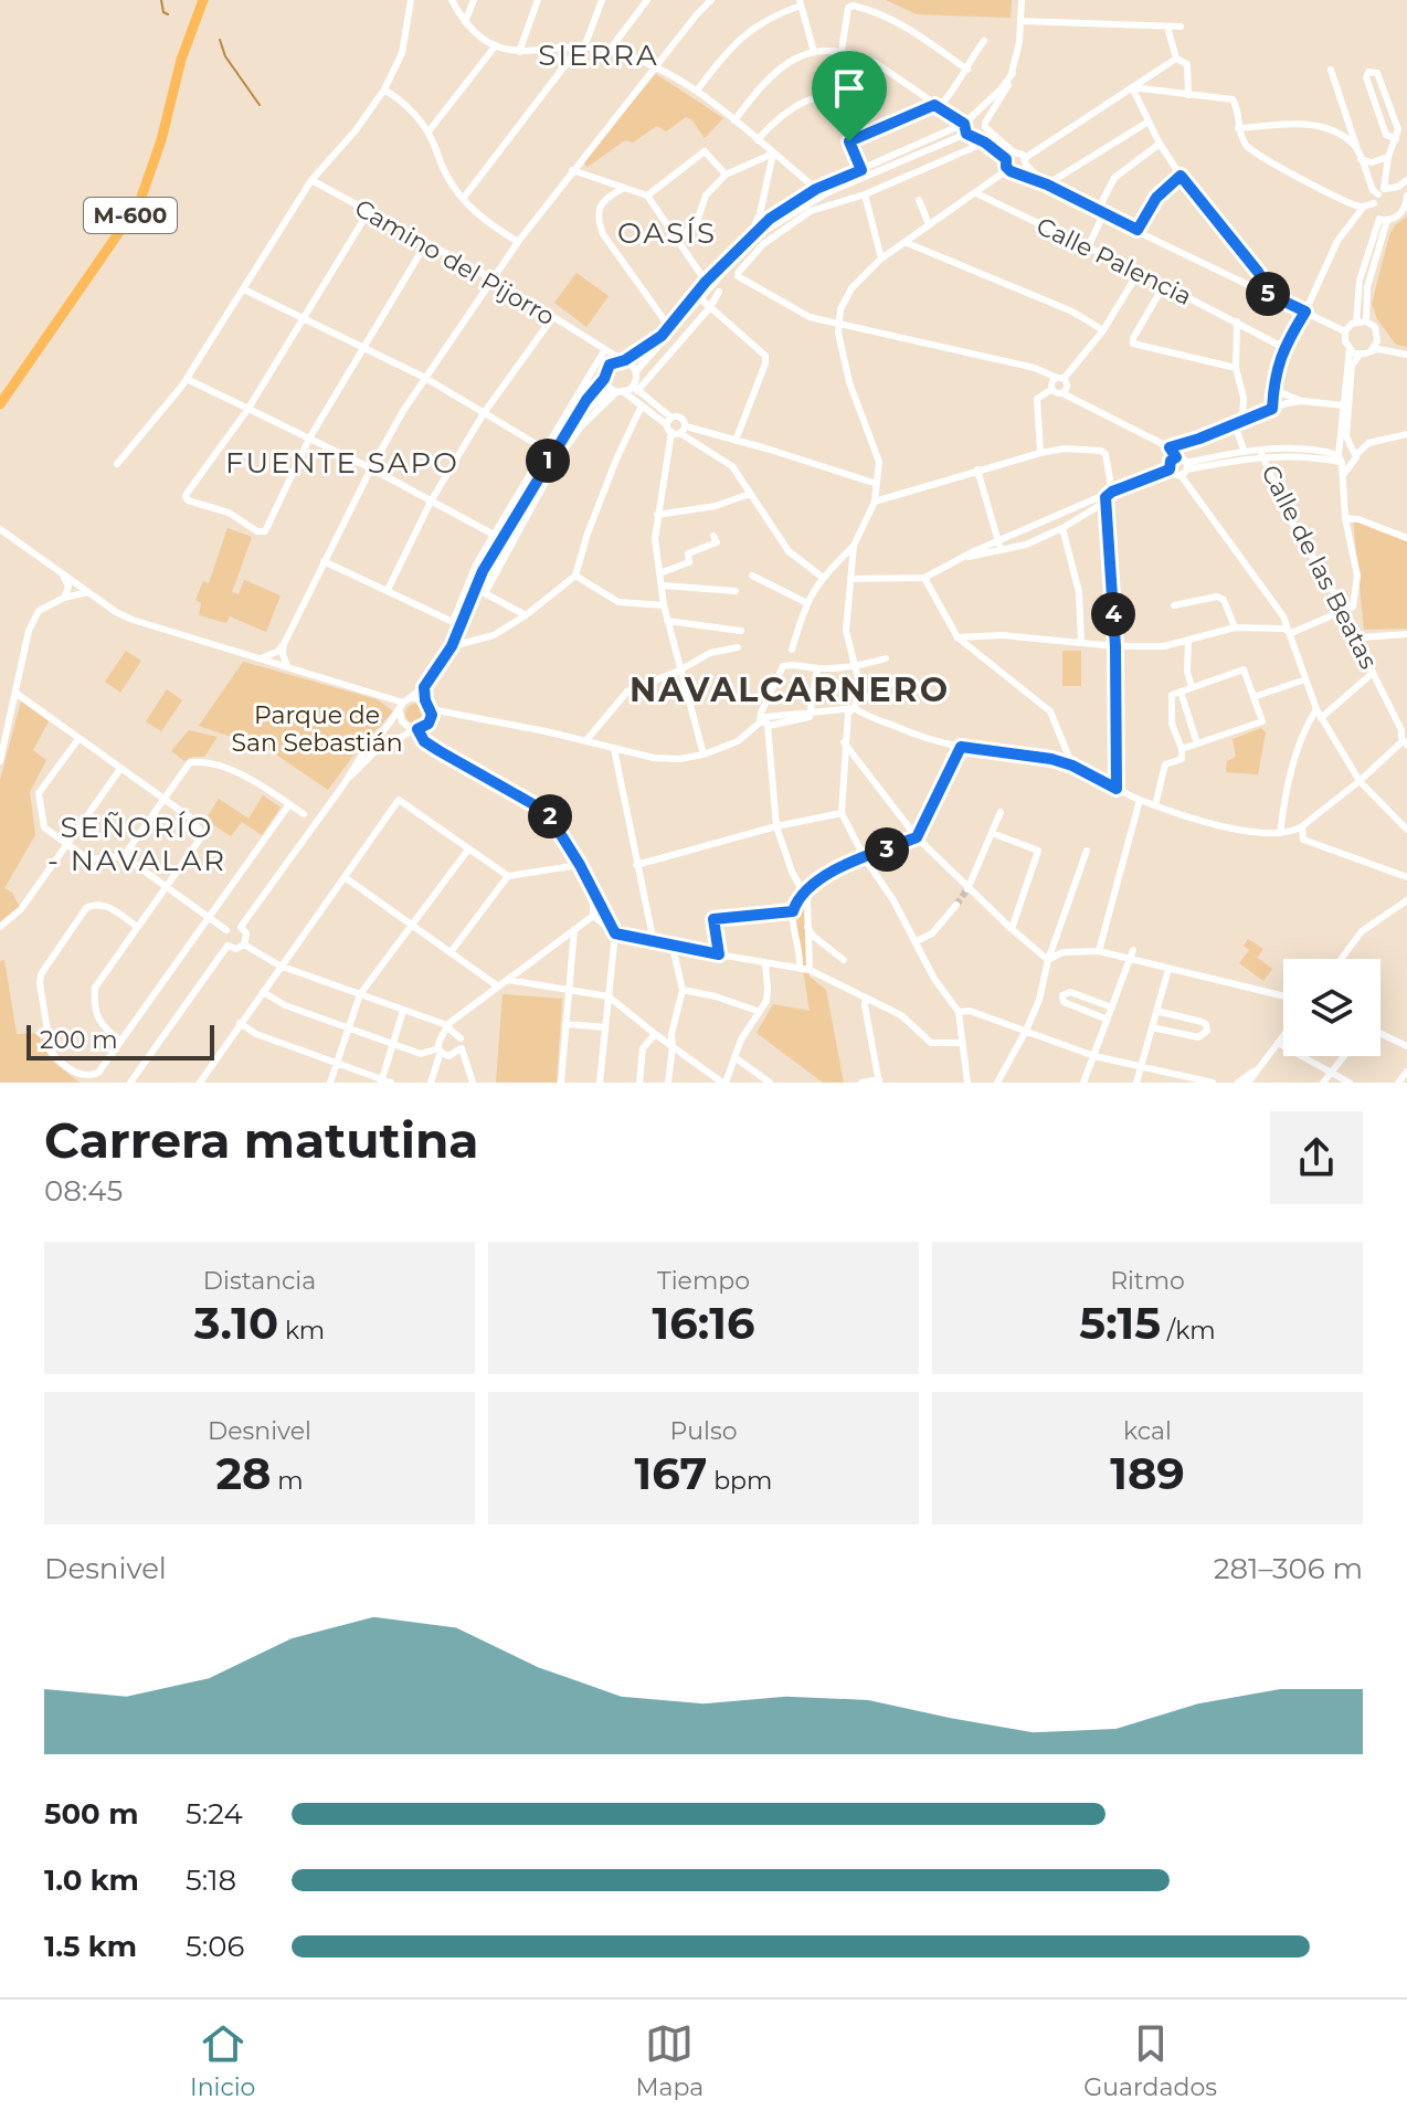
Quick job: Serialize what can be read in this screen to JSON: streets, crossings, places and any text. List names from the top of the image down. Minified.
{"streets":{"highway":["M-600"],"street":["Calle Palencia","Camino del Pijorro","Calle de las Beatas"]},"crossings":[["Calle Palencia","Calle de las Beatas"]],"districts":["SIERRA","OASÍS","FUENTE SAPO","NAVALCARNERO","SEÑORÍO - NAVALAR"],"parks":["Parque de San Sebastián"],"scale_bar":"200 m","page":{"pins":["5","1","4","2","3"],"scale":"200 m","heading":["Carrera matutina","08:45"],"stats":[["Distancia","3.10 km"],["Tiempo","16:16"],["Ritmo","5:15 /km"],["Desnivel","28 m"],["Pulso","167 bpm"],["kcal","189"]],"chart":["Desnivel","281–306 m"],"list":[{"name":"500 m","note":"5:24"},{"name":"1.0 km","note":"5:18"},{"name":"1.5 km","note":"5:06"}],"tabs":["Inicio","Mapa","Guardados"]}}
